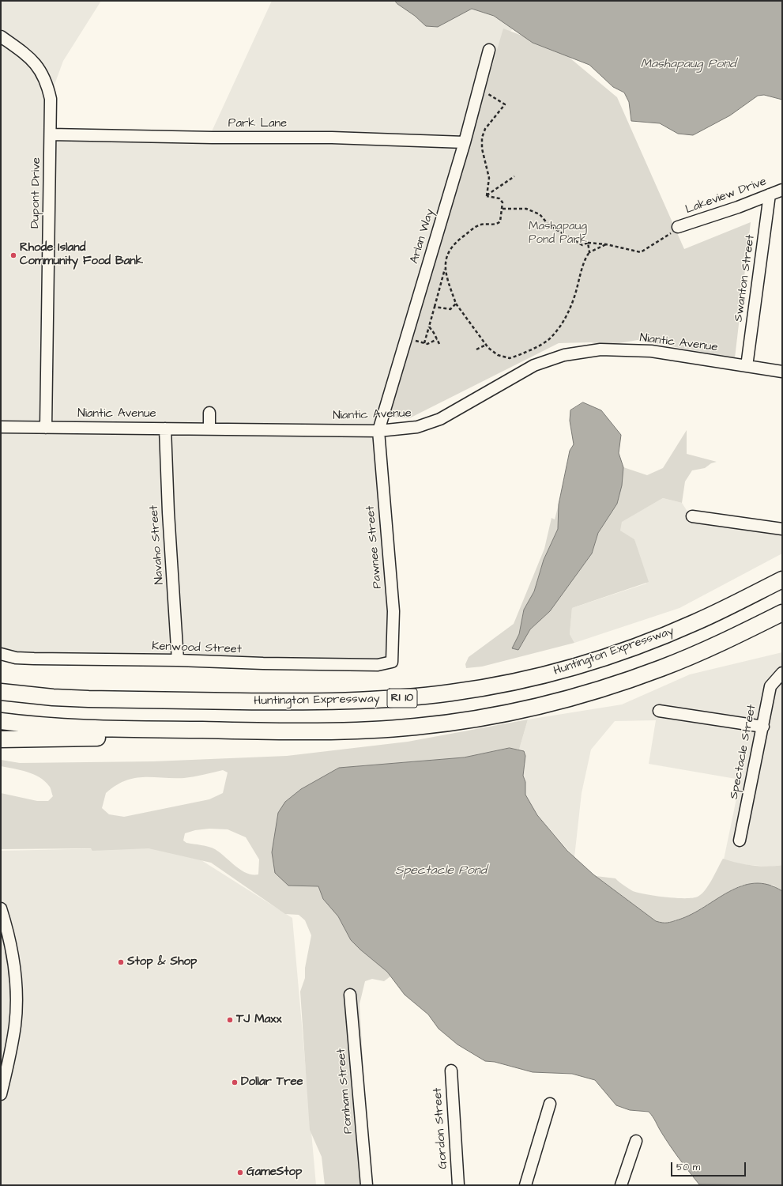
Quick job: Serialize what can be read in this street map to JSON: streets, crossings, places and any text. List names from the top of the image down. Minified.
{"streets":{"highway":["Huntington Expressway","RI 10"],"street":["Park Lane","Dupont Drive","Lakeview Drive","Arlan Way","Swanton Street","Niantic Avenue","Navaho Street","Pawnee Street","Kenwood Street","Spectacle Street","Pomham Street","Gordon Street"]},"crossings":[["Park Lane","Dupont Drive"],["Park Lane","Arlan Way"],["Dupont Drive","Niantic Avenue"],["Lakeview Drive","Swanton Street"],["Arlan Way","Niantic Avenue"],["Arlan Way","Pawnee Street"],["Swanton Street","Niantic Avenue"],["Niantic Avenue","Navaho Street"],["Niantic Avenue","Pawnee Street"],["Navaho Street","Kenwood Street"],["Pawnee Street","Kenwood Street"]],"water":["Mashapaug Pond","Spectacle Pond"],"parks":["Mashapaug Pond Park"],"places":["Rhode Island Community Food Bank","Stop & Shop","TJ Maxx","Dollar Tree","GameStop"],"scale_bar":"50 m"}
